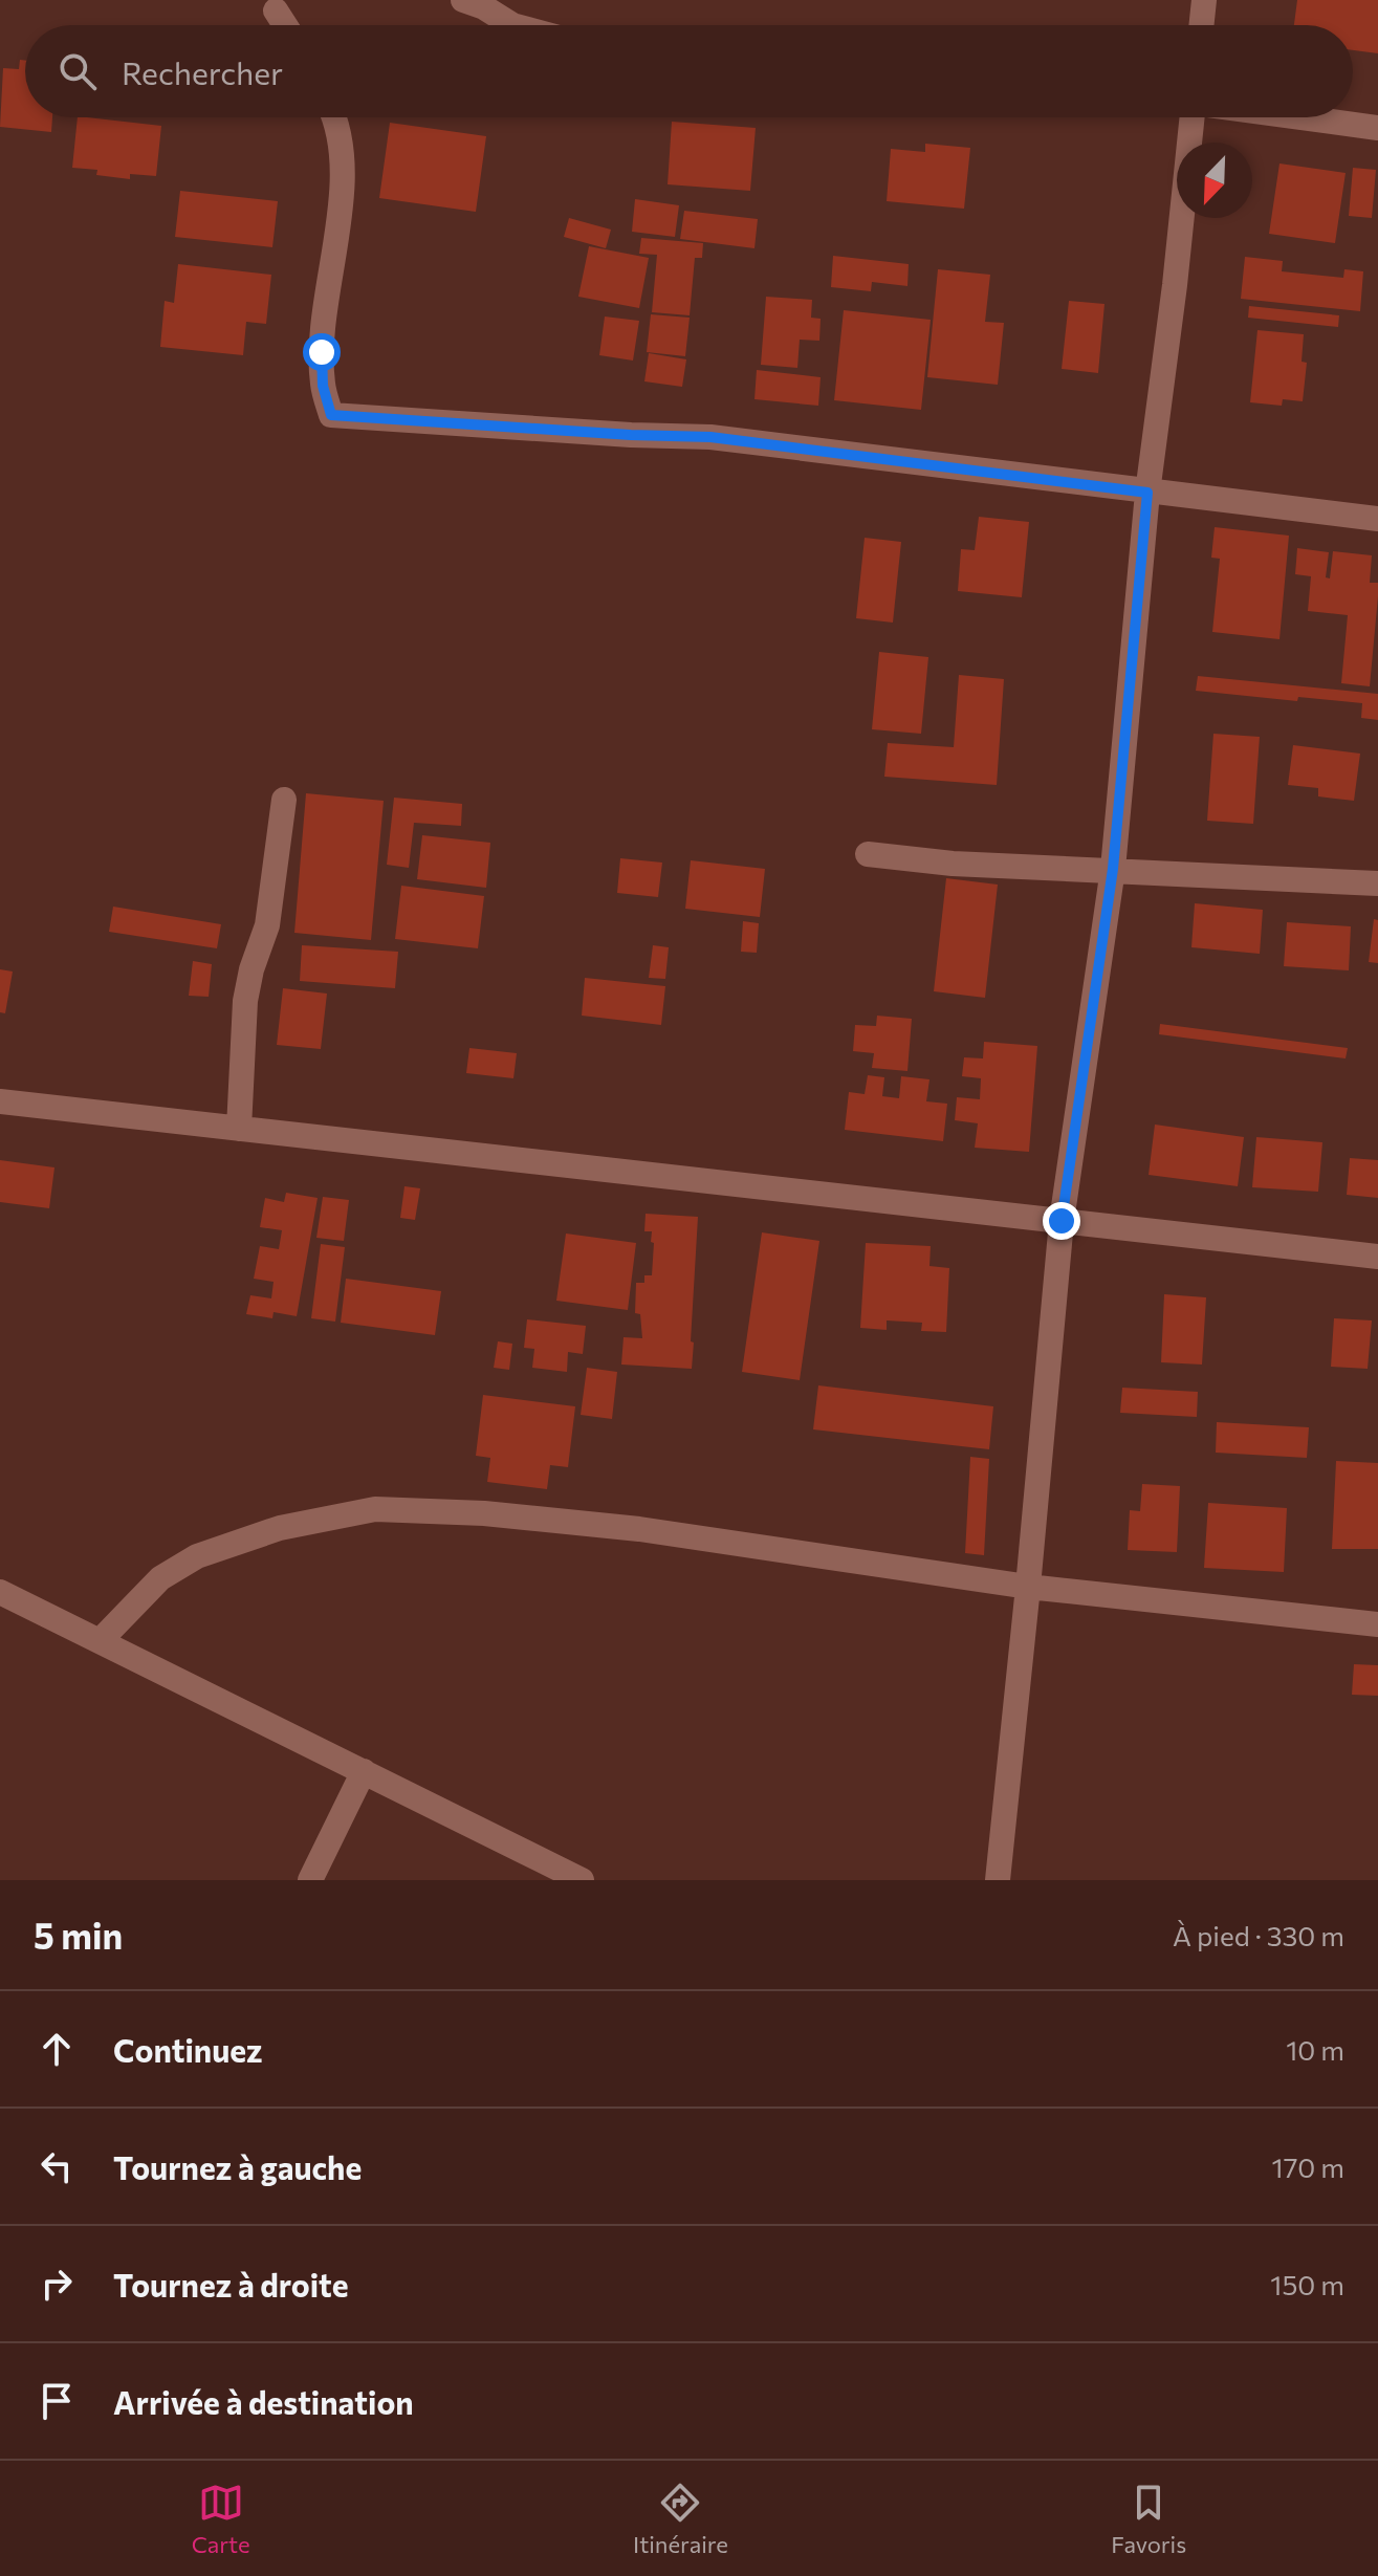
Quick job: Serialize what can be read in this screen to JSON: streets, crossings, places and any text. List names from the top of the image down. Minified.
{"north":"bottom left","page":{"search":"Rechercher","heading":["5 min","À pied · 330 m"],"list":[["Continuez","10 m"],["Tournez à gauche","170 m"],["Tournez à droite","150 m"],"Arrivée à destination"],"nav":["Carte","Itinéraire","Favoris"]}}
